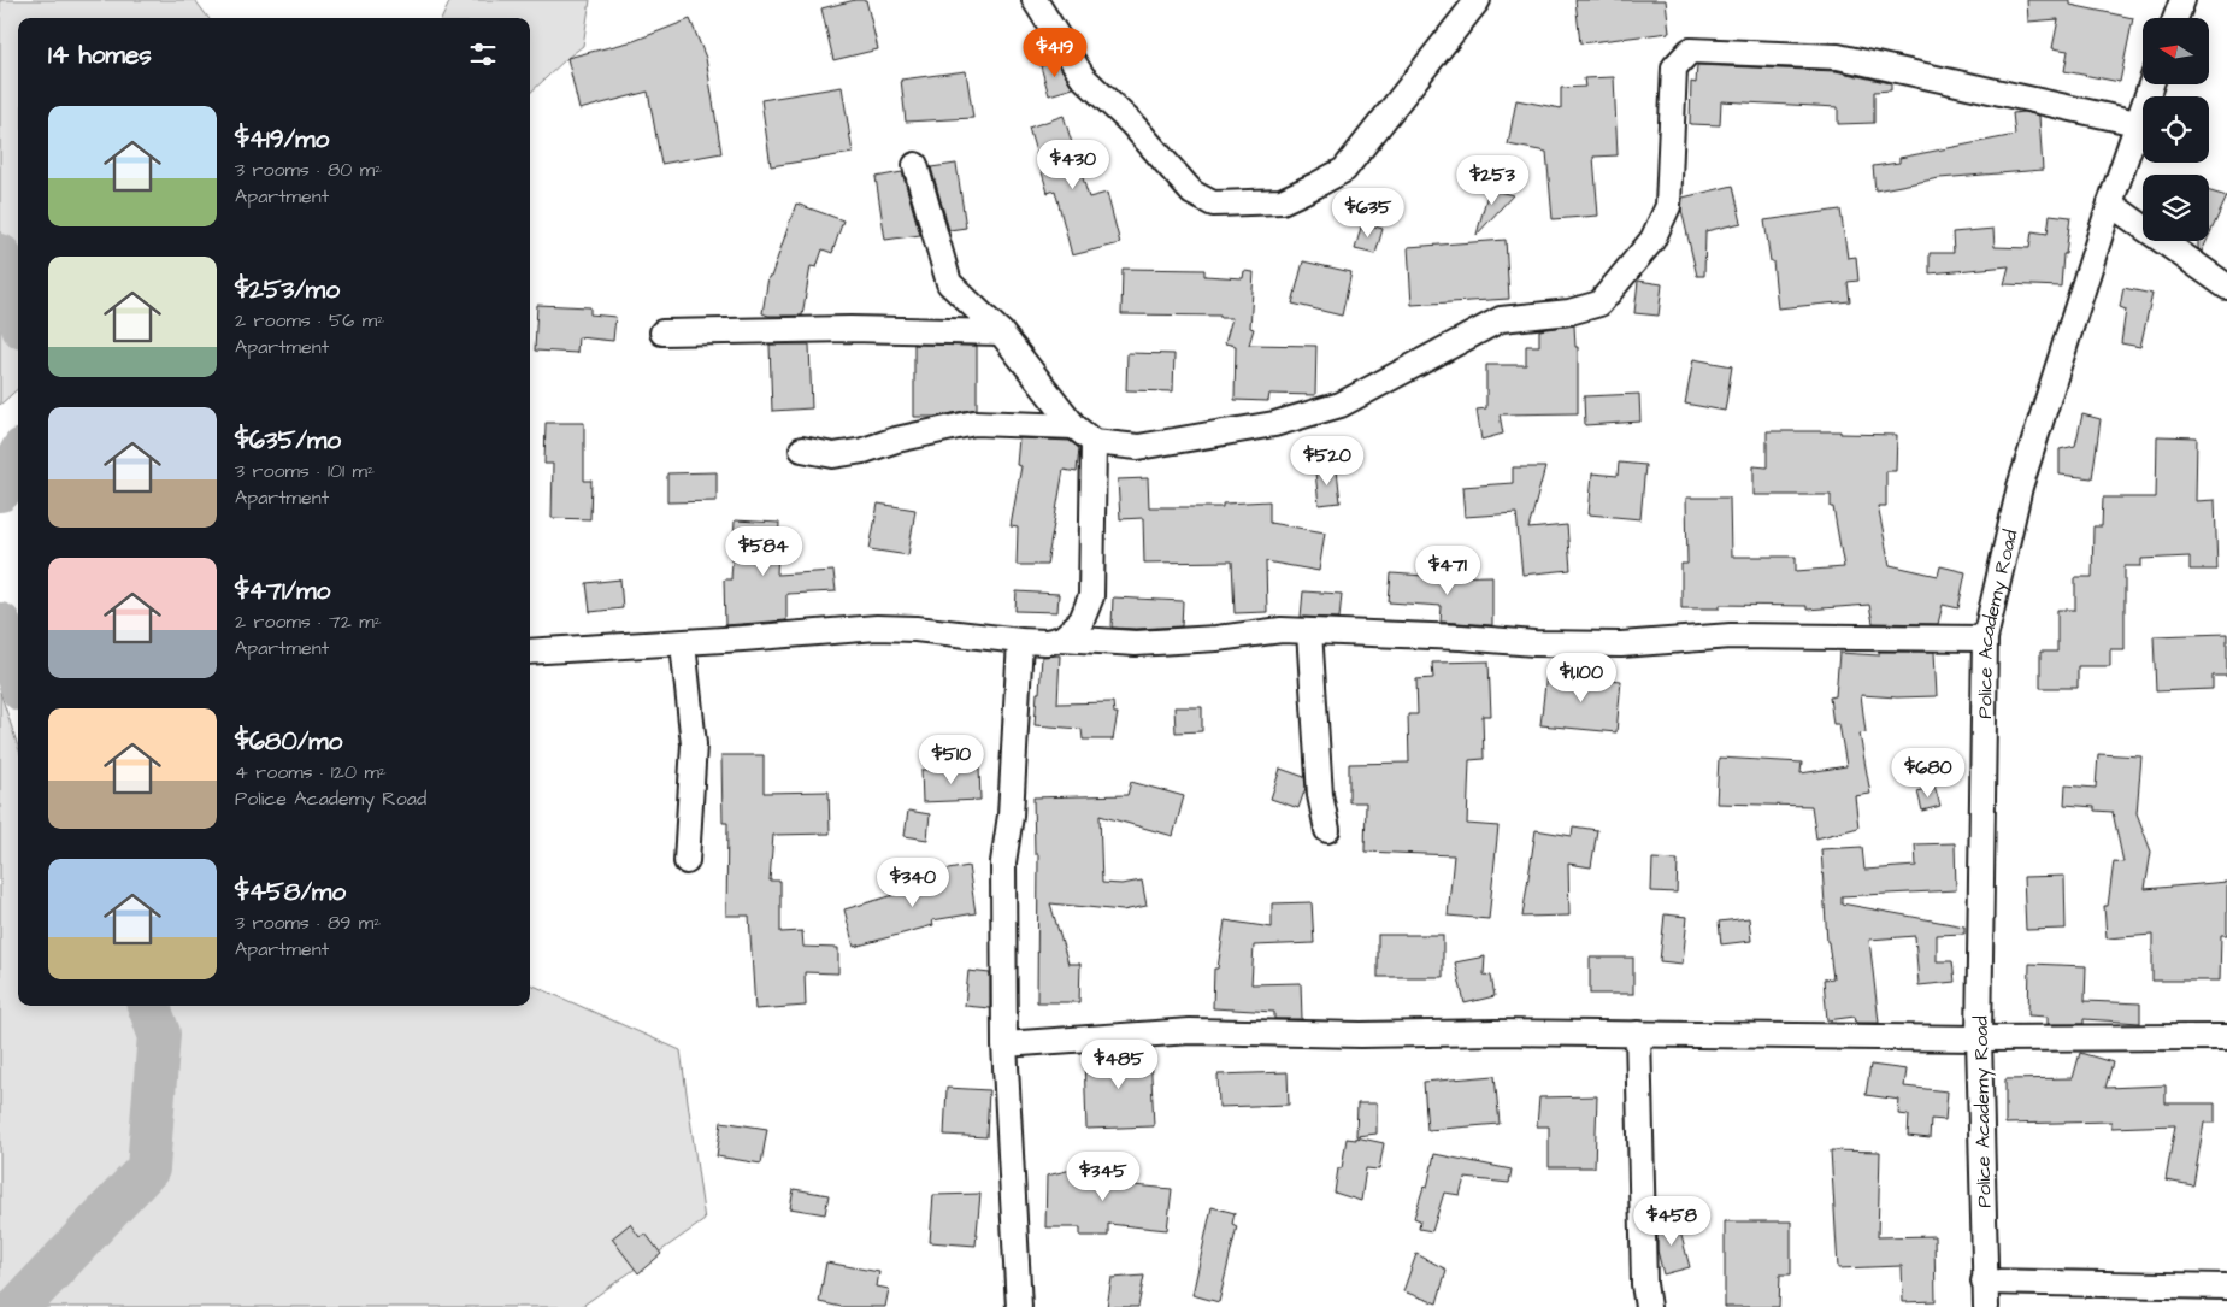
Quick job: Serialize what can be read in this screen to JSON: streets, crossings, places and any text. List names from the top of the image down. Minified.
{"streets":{"street":["Police Academy Road"]},"north":"left","page":{"heading":"14 homes","price":["$419","$430","$253","$635","$520","$584","$471","$1,100","$510","$680","$340","$485","$345","$458"],"list":[{"name":"$419/mo","note":"3 rooms · 80 m² · Apartment"},{"name":"$253/mo","note":"2 rooms · 56 m² · Apartment"},{"name":"$635/mo","note":"3 rooms · 101 m² · Apartment"},{"name":"$471/mo","note":"2 rooms · 72 m² · Apartment"},{"name":"$680/mo","note":"4 rooms · 120 m² · Police Academy Road"},{"name":"$458/mo","note":"3 rooms · 89 m² · Apartment"}]}}
